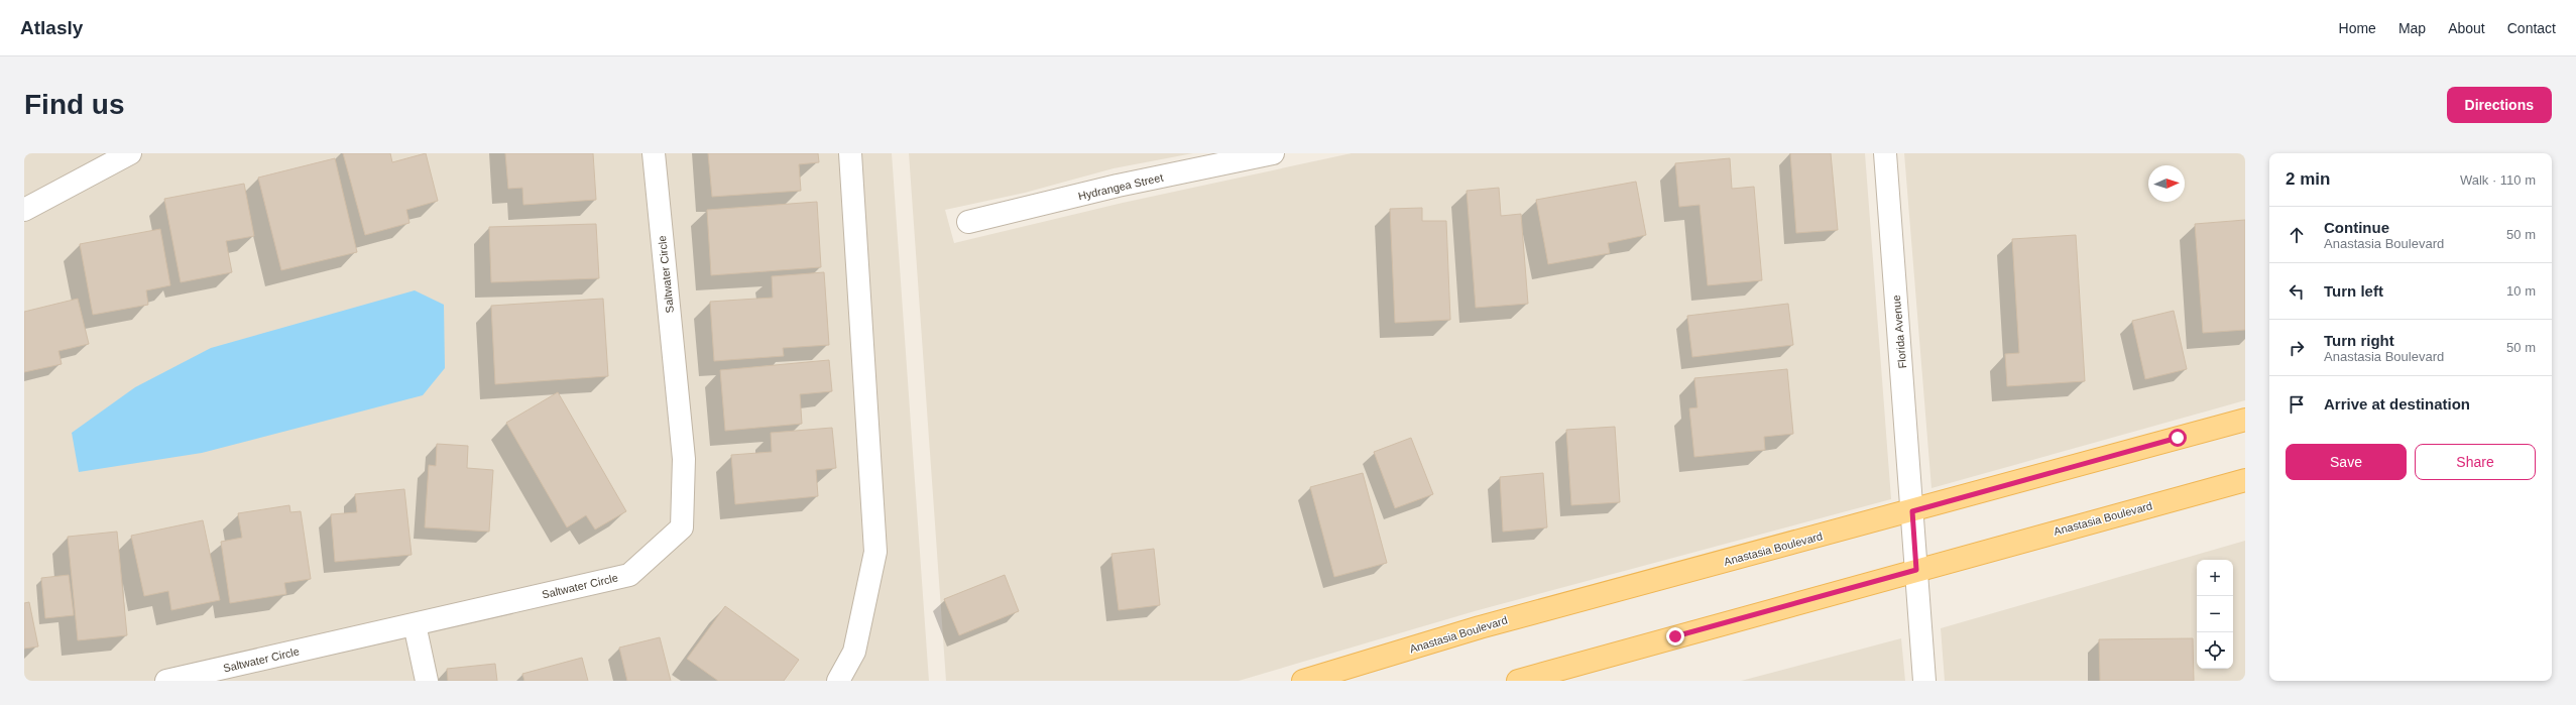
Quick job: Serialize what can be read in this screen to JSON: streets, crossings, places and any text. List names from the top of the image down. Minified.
{"streets":{"main road":["Anastasia Boulevard"],"street":["Hydrangea Street","Saltwater Circle","Florida Avenue"]},"crossings":[["Florida Avenue","Anastasia Boulevard"]],"north":"right","page":{"header":"Atlasly","nav":["Home","Map","About","Contact"],"buttons":["Directions",["Save","Share"]],"title":"Find us","heading":["2 min","Walk · 110 m"],"list":[["Continue","Anastasia Boulevard","50 m"],["Turn left","10 m"],["Turn right","Anastasia Boulevard","50 m"],"Arrive at destination"],"map_buttons":["+","−"]}}
